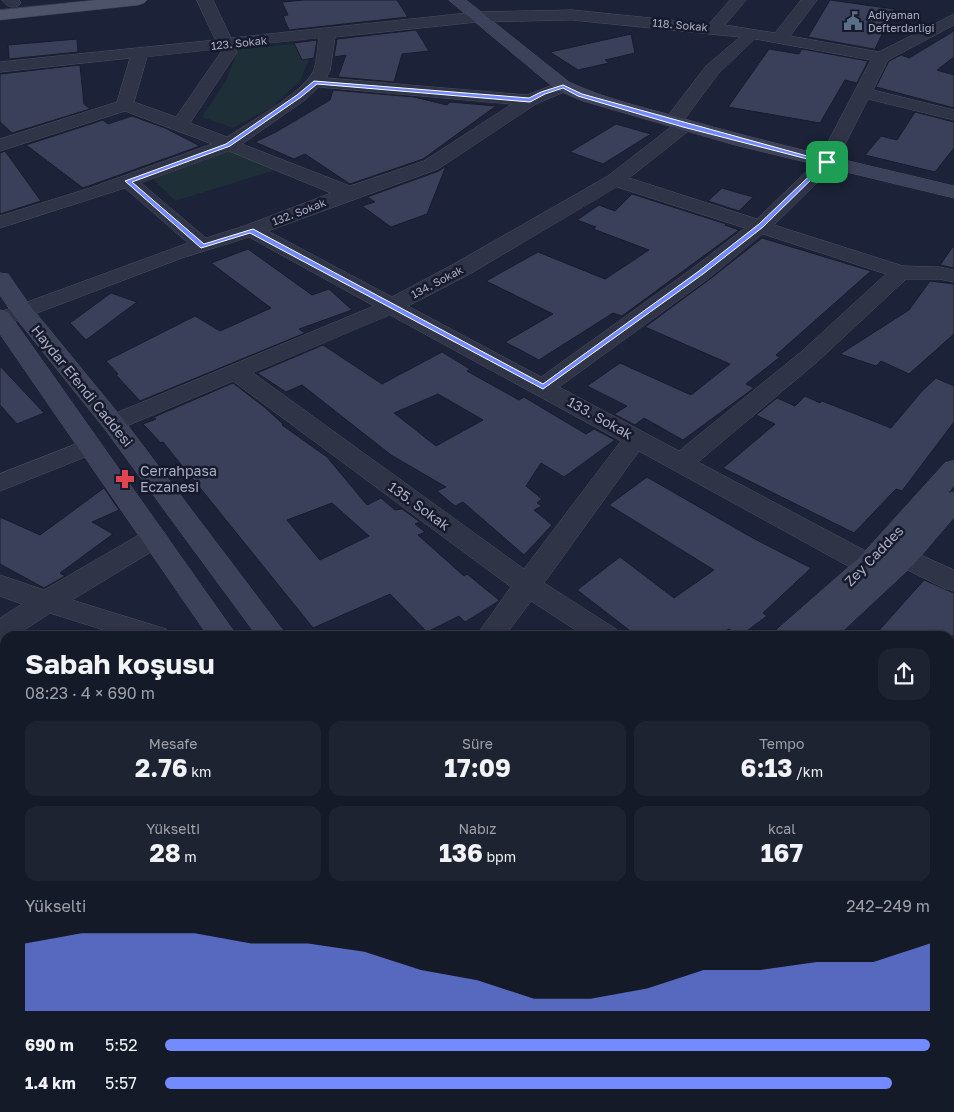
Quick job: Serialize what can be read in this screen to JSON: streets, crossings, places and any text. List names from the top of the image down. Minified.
{"streets":{"main road":["Haydar Efendi Caddesi","Zey Caddes"],"street":["118. Sokak","123. Sokak","132. Sokak","134. Sokak","133. Sokak","135. Sokak"]},"crossings":[["118. Sokak","123. Sokak"],["118. Sokak","134. Sokak"],["132. Sokak","Haydar Efendi Caddesi"],["132. Sokak","133. Sokak"],["134. Sokak","Haydar Efendi Caddesi"],["134. Sokak","133. Sokak"],["134. Sokak","135. Sokak"],["133. Sokak","Zey Caddes"]],"places":{"public building":["Adiyaman Defterdarligi"],"pharmacy":["Cerrahpasa Eczanesi"]},"page":{"heading":["Sabah koşusu","08:23 · 4 × 690 m"],"stats":[["Mesafe","2.76 km"],["Süre","17:09"],["Tempo","6:13 /km"],["Yükselti","28 m"],["Nabız","136 bpm"],["kcal","167"]],"chart":["Yükselti","242–249 m"],"list":[{"name":"690 m","note":"5:52"},{"name":"1.4 km","note":"5:57"}]}}
